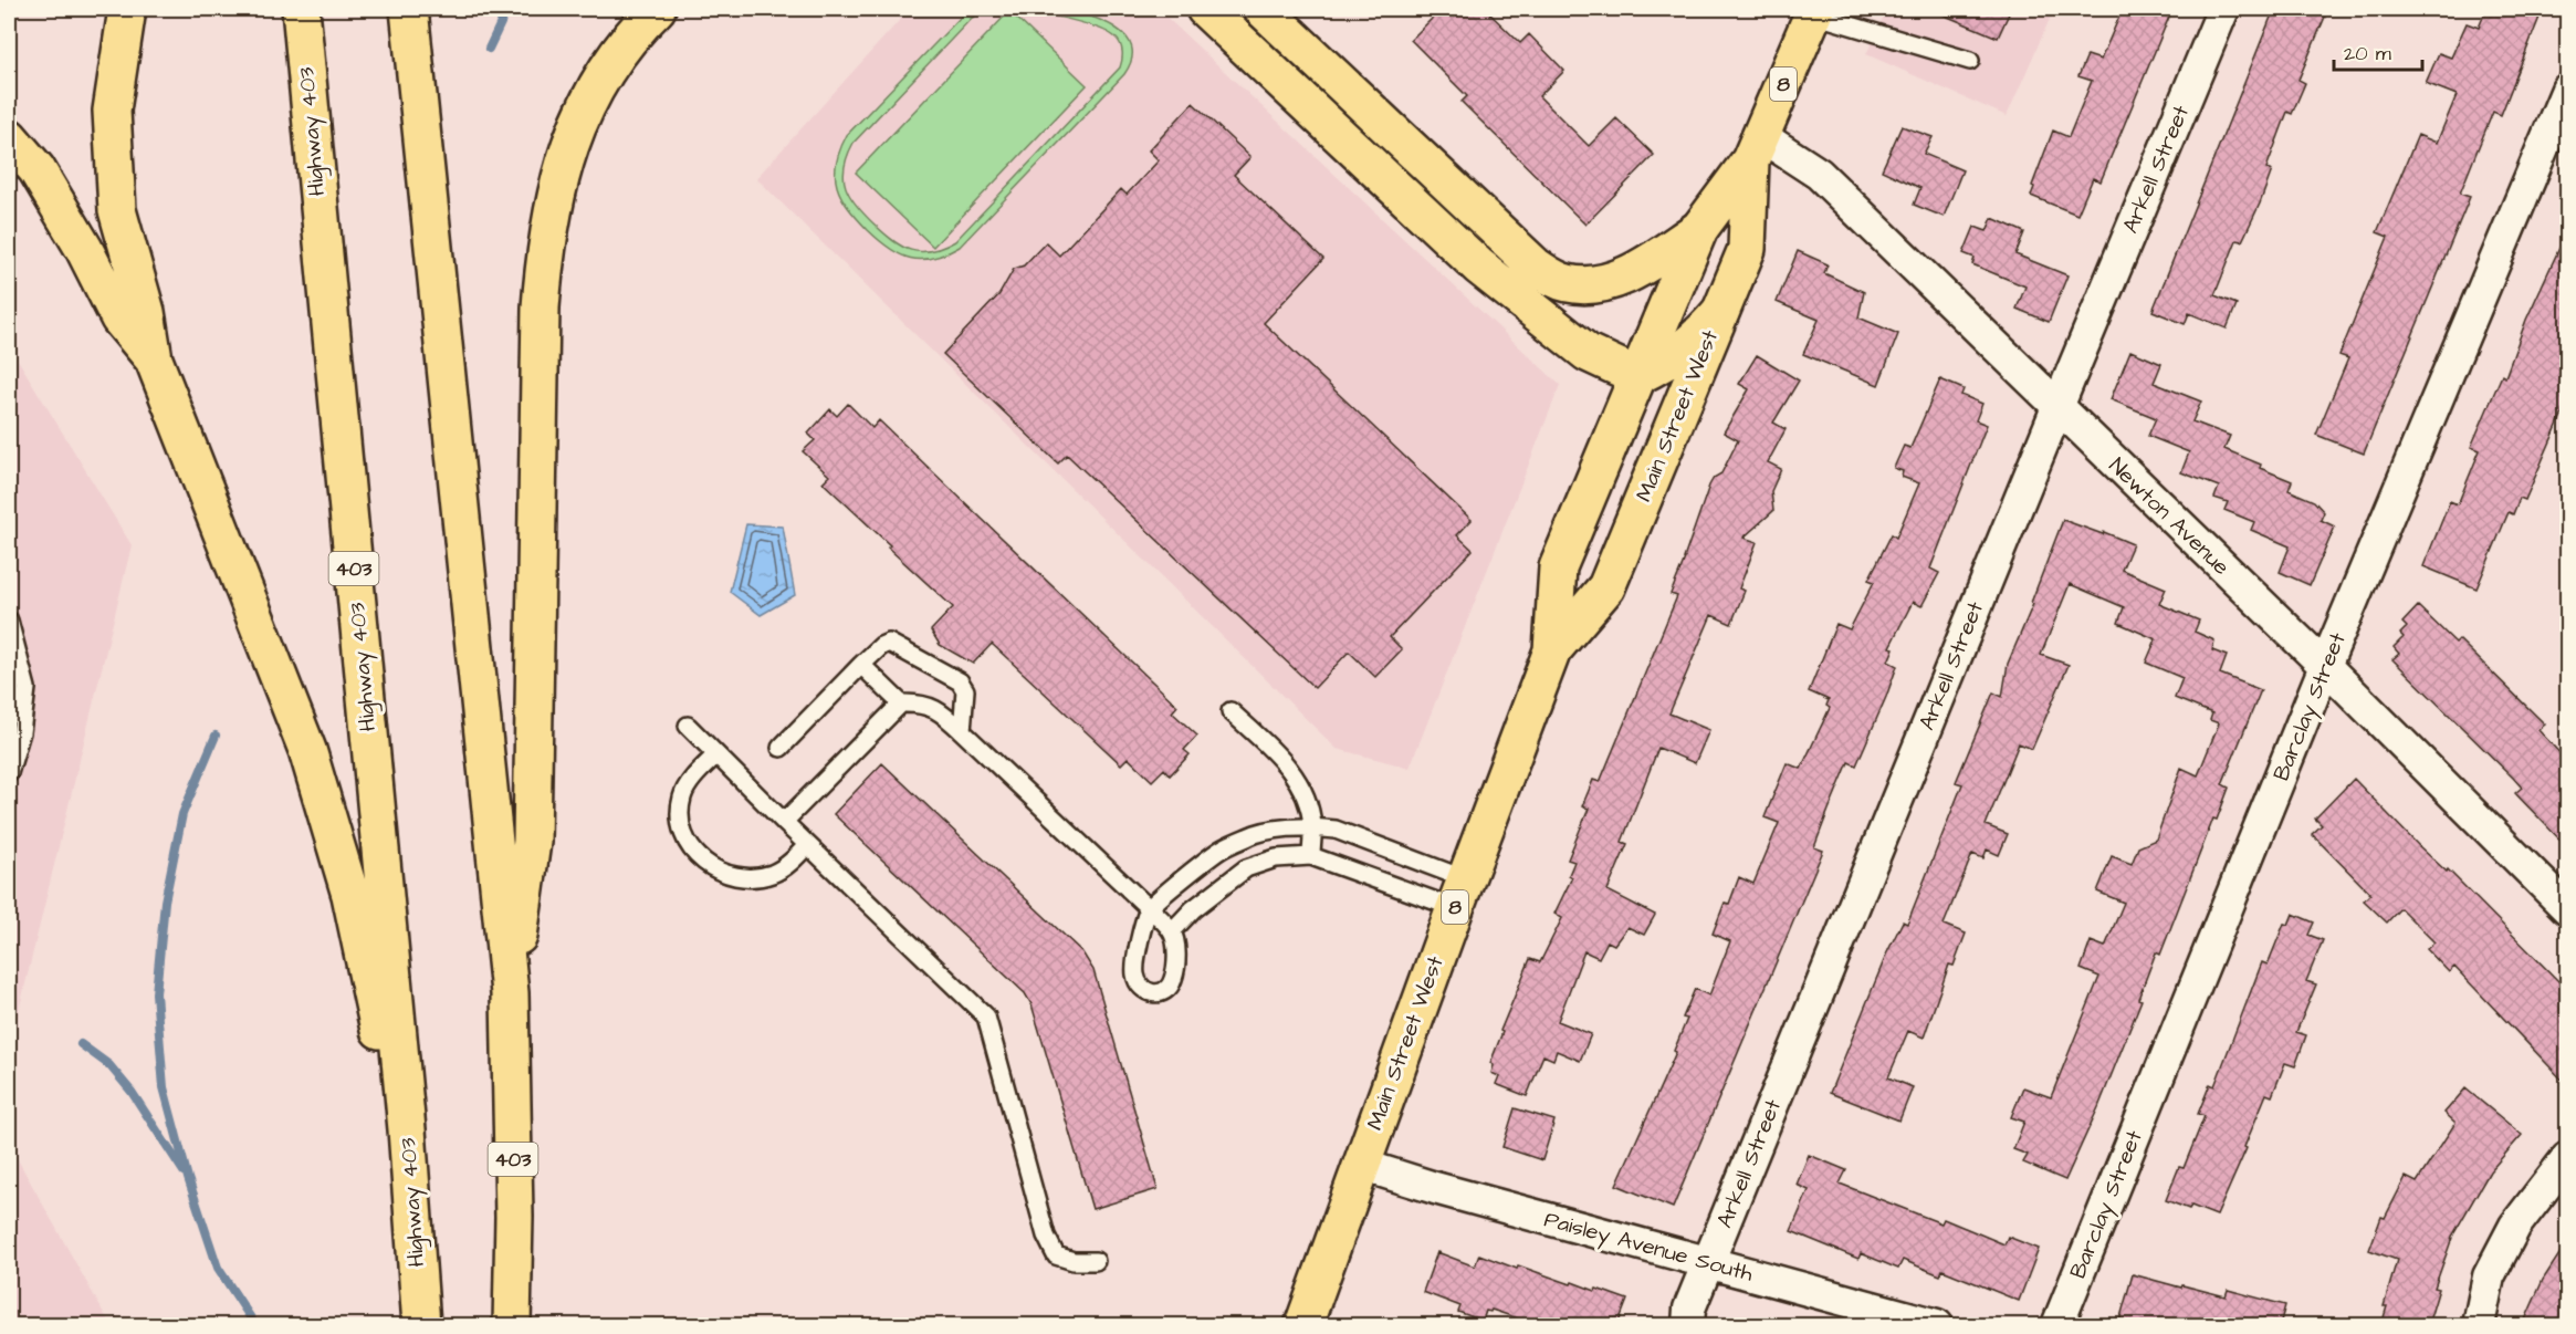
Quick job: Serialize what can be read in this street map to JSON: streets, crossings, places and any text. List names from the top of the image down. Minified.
{"streets":{"main road":["8","Highway 403","Main Street West","403"],"street":["Arkell Street","Newton Avenue","Barclay Street","Paisley Avenue South"]},"crossings":[["Arkell Street","Newton Avenue"],["Arkell Street","Paisley Avenue South"],["Main Street West","Newton Avenue"],["Main Street West","Paisley Avenue South"],["Newton Avenue","Barclay Street"]],"scale_bar":"20 m"}
